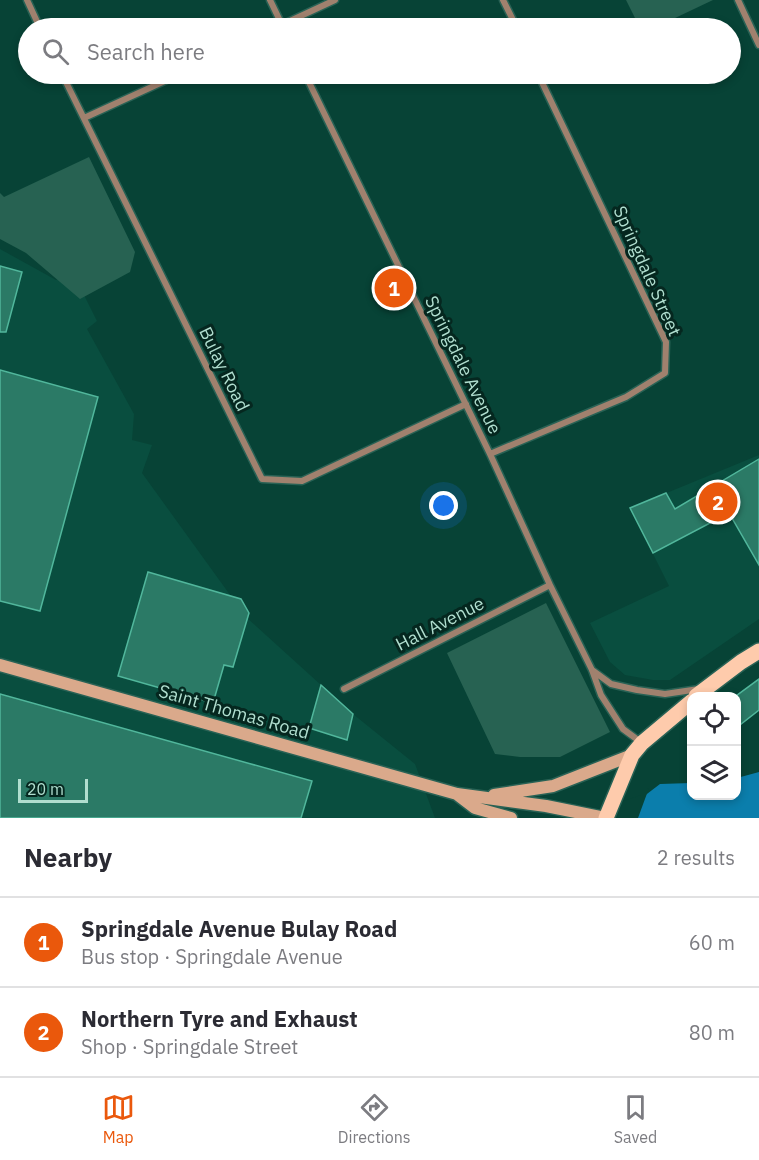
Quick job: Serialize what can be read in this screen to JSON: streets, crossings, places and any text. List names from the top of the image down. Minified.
{"streets":{"main road":["Saint Thomas Road"],"street":["Springdale Street","Springdale Avenue","Bulay Road","Hall Avenue"]},"crossings":[["Springdale Street","Springdale Avenue"],["Springdale Avenue","Bulay Road"],["Springdale Avenue","Hall Avenue"]],"scale_bar":"20 m","page":{"search":"Search here","pins":["1","2"],"scale":"20 m","heading":["Nearby","2 results"],"list":[{"mark":"1","name":"Springdale Avenue Bulay Road","note":"Bus stop · Springdale Avenue","value":"60 m"},{"mark":"2","name":"Northern Tyre and Exhaust","note":"Shop · Springdale Street","value":"80 m"}],"nav":["Map","Directions","Saved"]}}
